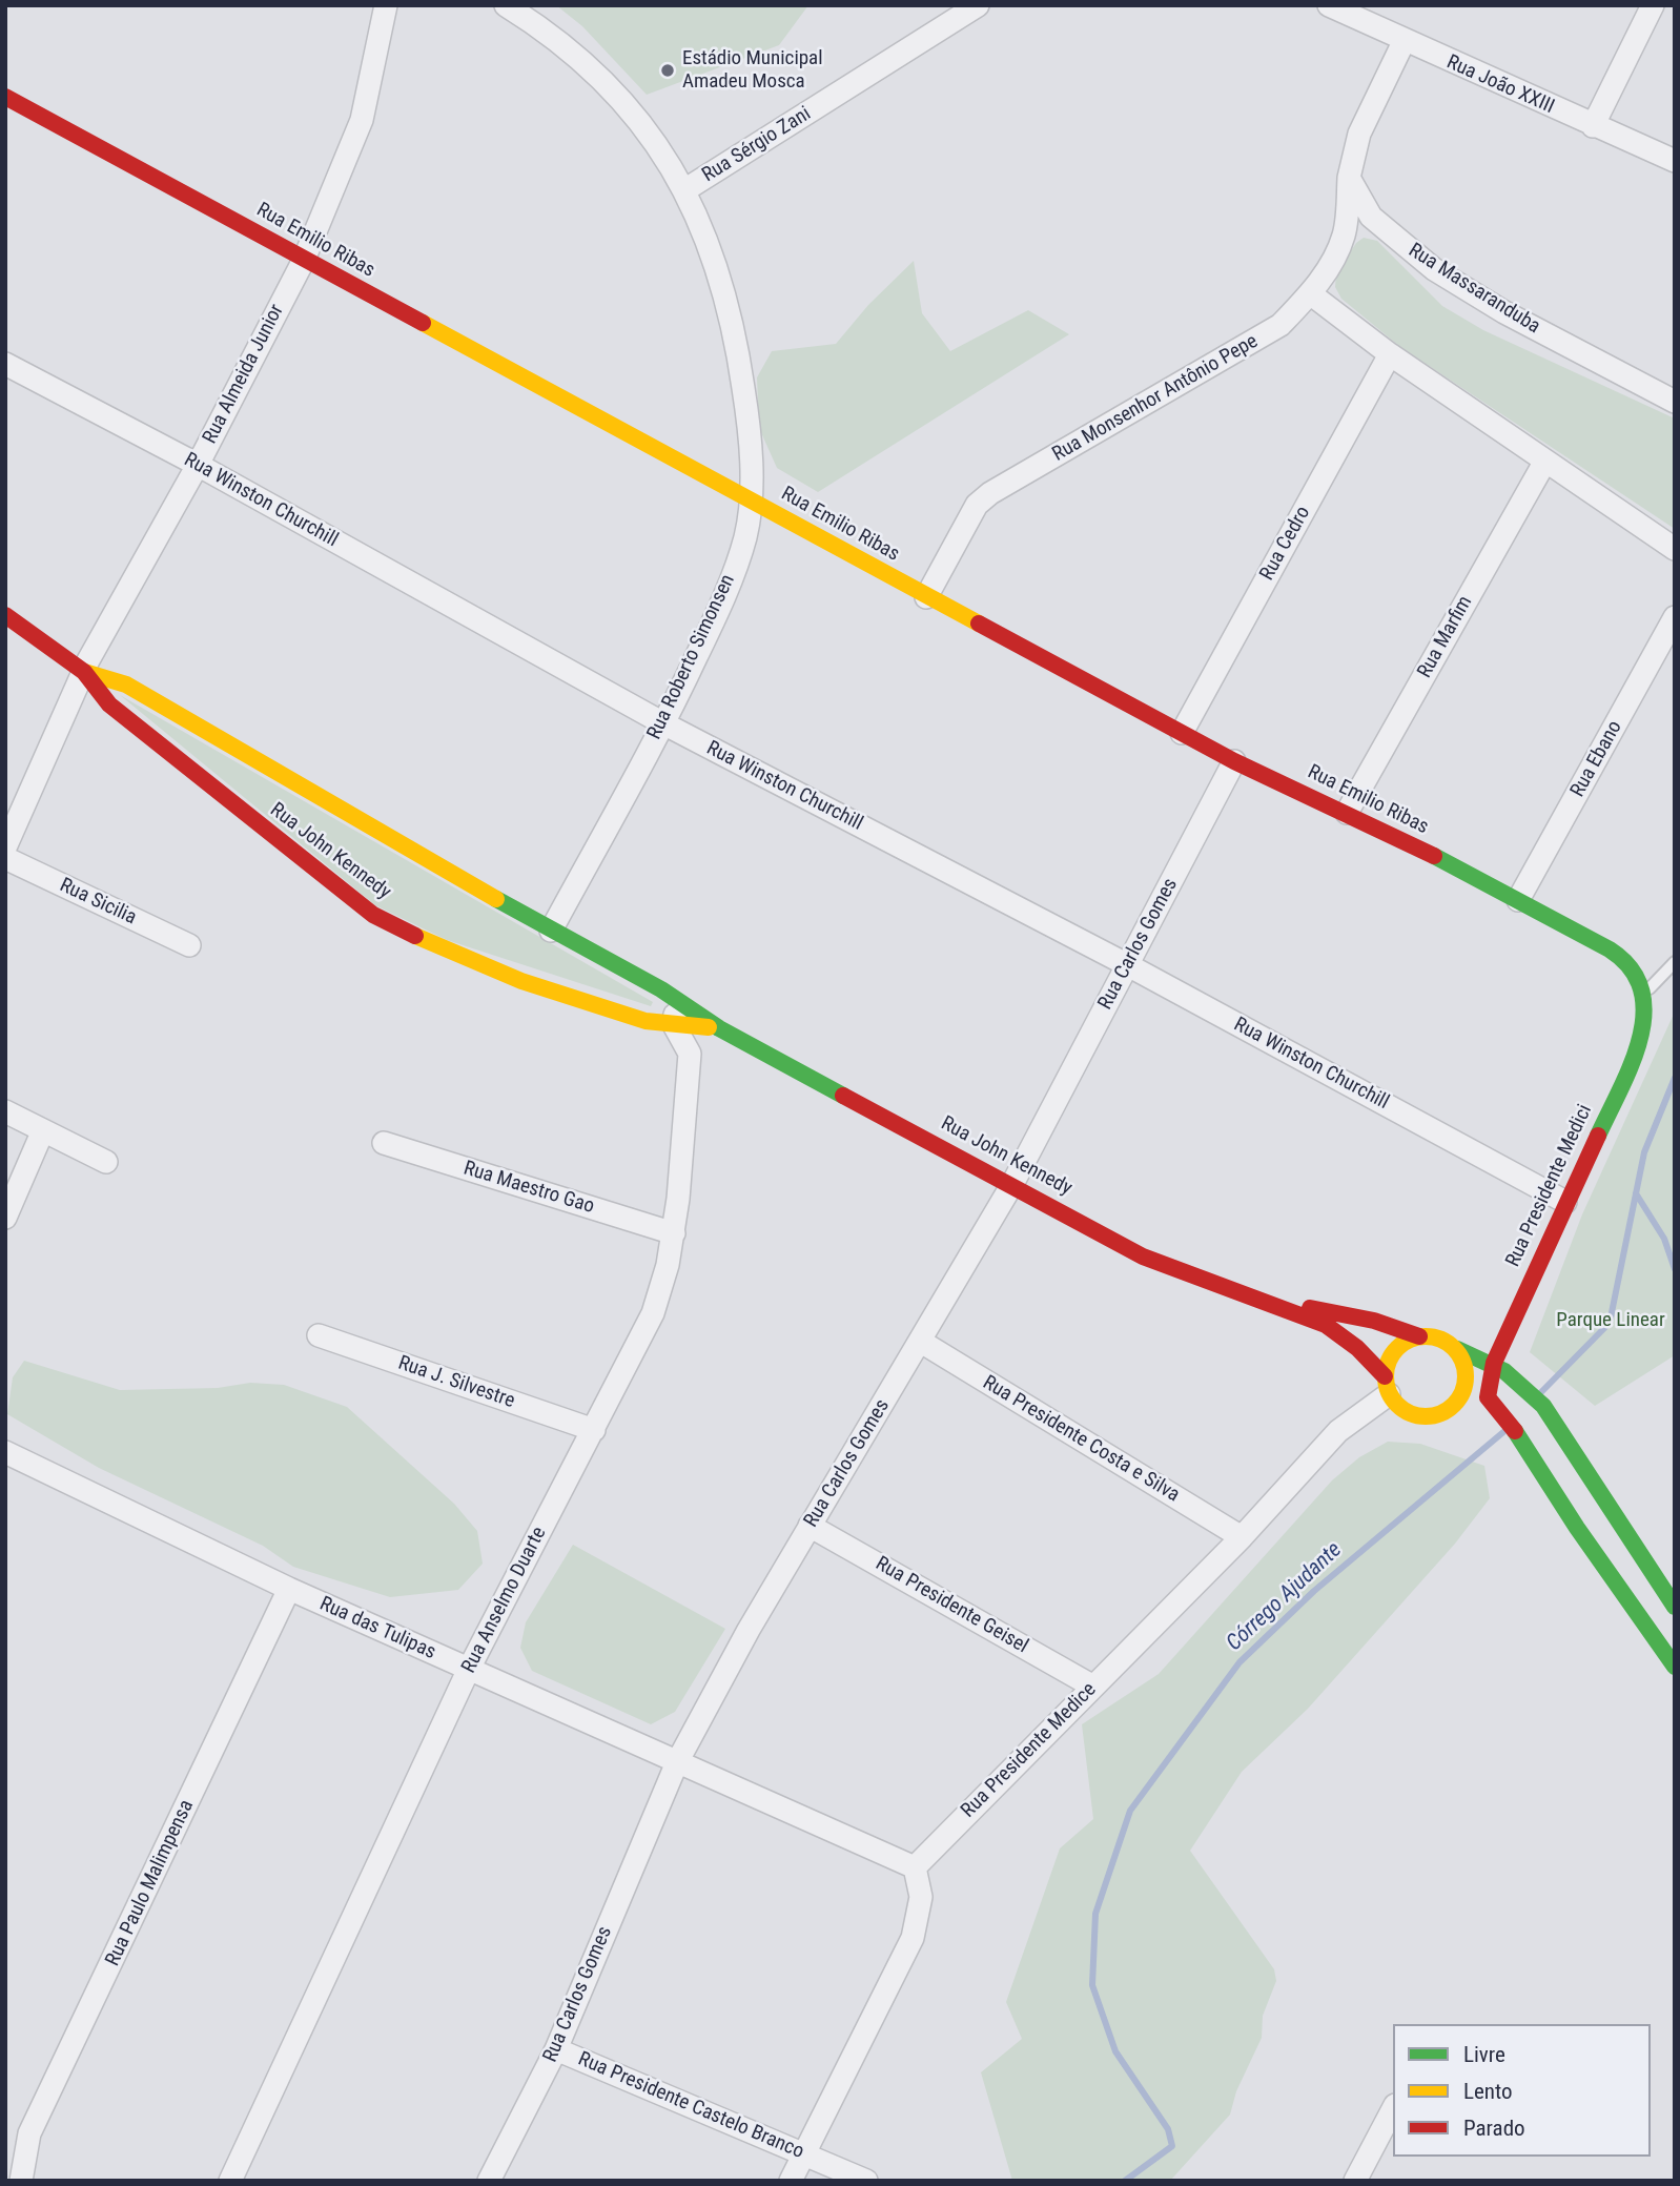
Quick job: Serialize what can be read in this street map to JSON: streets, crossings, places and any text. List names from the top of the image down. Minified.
{"streets":{"street":["Rua João XXIII","Rua Sérgio Zani","Rua Emilio Ribas","Rua Massaranduba","Rua Almeida Junior","Rua Monsenhor Antônio Pepe","Rua Winston Churchill","Rua Cedro","Rua Marfim","Rua Roberto Simonsen","Rua Ebano","Rua John Kennedy","Rua Sicilia","Rua Carlos Gomes","Rua Presidente Medici","Rua Maestro Gao","Rua J. Silvestre","Rua Presidente Costa e Silva","Rua Anselmo Duarte","Rua Presidente Geisel","Rua das Tulipas","Rua Presidente Medice","Rua Paulo Malimpensa","Rua Presidente Castelo Branco"]},"crossings":[["Rua Sérgio Zani","Rua Roberto Simonsen"],["Rua Emilio Ribas","Rua Almeida Junior"],["Rua Emilio Ribas","Rua Monsenhor Antônio Pepe"],["Rua Emilio Ribas","Rua Cedro"],["Rua Emilio Ribas","Rua Marfim"],["Rua Emilio Ribas","Rua Roberto Simonsen"],["Rua Emilio Ribas","Rua Ebano"],["Rua Emilio Ribas","Rua Carlos Gomes"],["Rua Emilio Ribas","Rua Presidente Medici"],["Rua Massaranduba","Rua Monsenhor Antônio Pepe"],["Rua Almeida Junior","Rua Winston Churchill"],["Rua Almeida Junior","Rua John Kennedy"],["Rua Winston Churchill","Rua Roberto Simonsen"],["Rua Winston Churchill","Rua Carlos Gomes"],["Rua Winston Churchill","Rua Presidente Medici"],["Rua Roberto Simonsen","Rua John Kennedy"],["Rua John Kennedy","Rua Carlos Gomes"],["Rua John Kennedy","Rua Anselmo Duarte"],["Rua John Kennedy","Rua Presidente Medice"],["Rua Carlos Gomes","Rua Presidente Costa e Silva"],["Rua Carlos Gomes","Rua Presidente Geisel"],["Rua Carlos Gomes","Rua das Tulipas"],["Rua Carlos Gomes","Rua Presidente Castelo Branco"],["Rua Maestro Gao","Rua Anselmo Duarte"],["Rua J. Silvestre","Rua Anselmo Duarte"],["Rua Presidente Costa e Silva","Rua Presidente Medice"],["Rua Anselmo Duarte","Rua das Tulipas"],["Rua Presidente Geisel","Rua Presidente Medice"],["Rua das Tulipas","Rua Presidente Medice"],["Rua das Tulipas","Rua Paulo Malimpensa"]],"water":["Córrego Ajudante"],"parks":["Parque Linear"],"places":["Estádio Municipal Amadeu Mosca"],"legend":["Livre","Lento","Parado"]}
